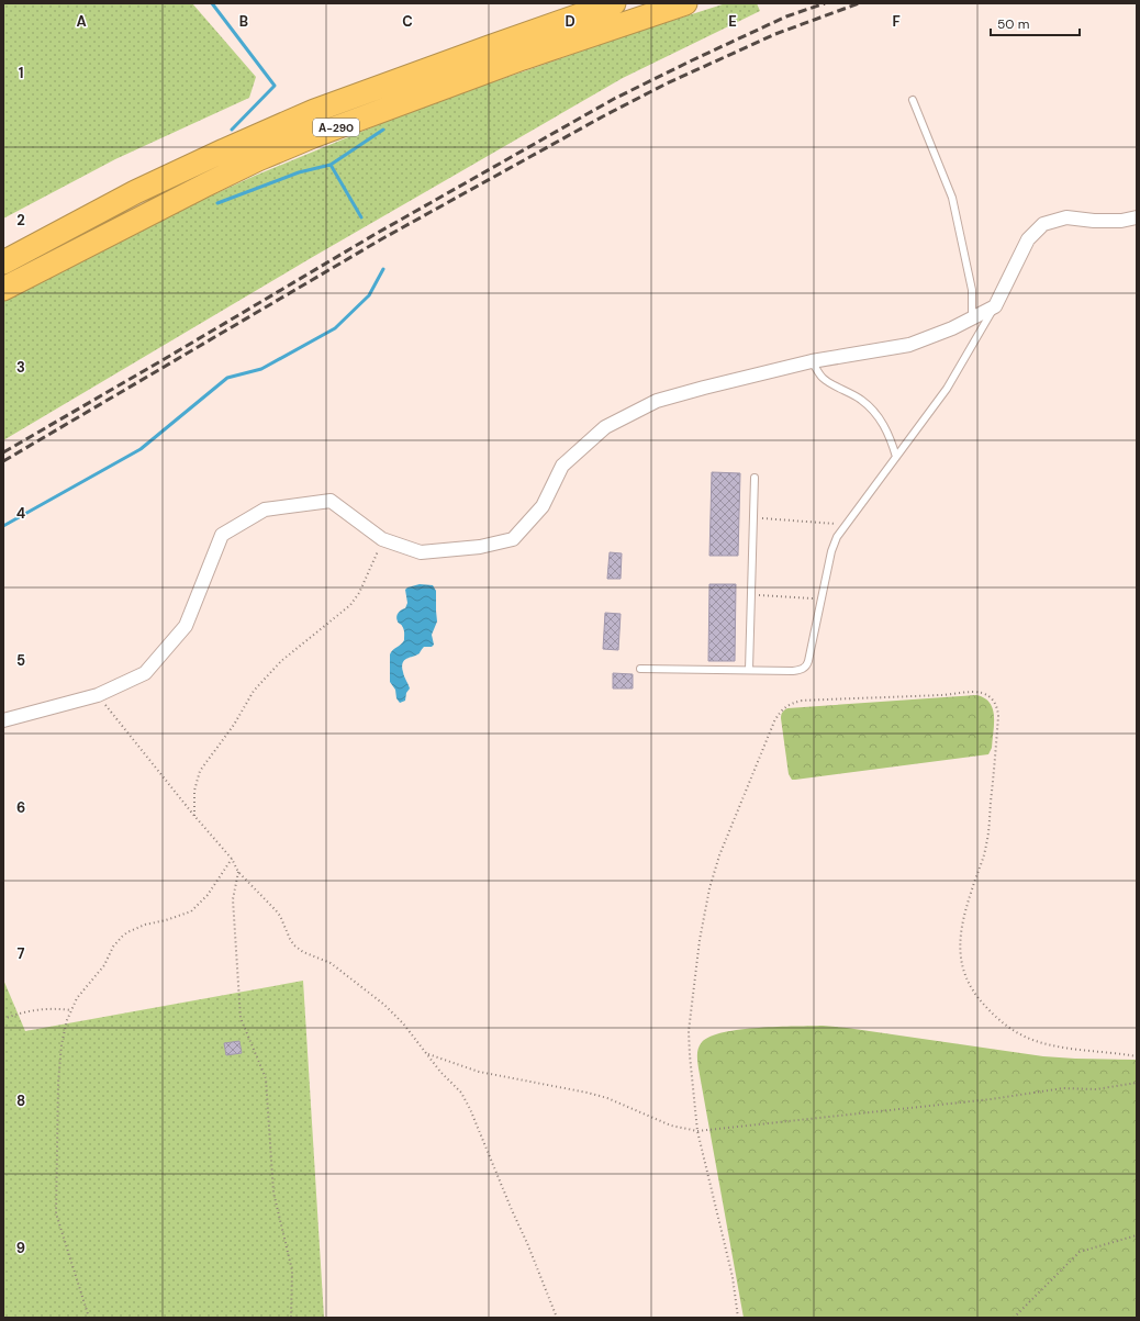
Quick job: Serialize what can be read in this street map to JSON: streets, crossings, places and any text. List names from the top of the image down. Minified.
{"streets":{"highway":["А-290"]},"scale_bar":"50 m","grid":{"columns":["A","B","C","D","E","F"],"rows":["1","2","3","4","5","6","7","8","9"]}}
